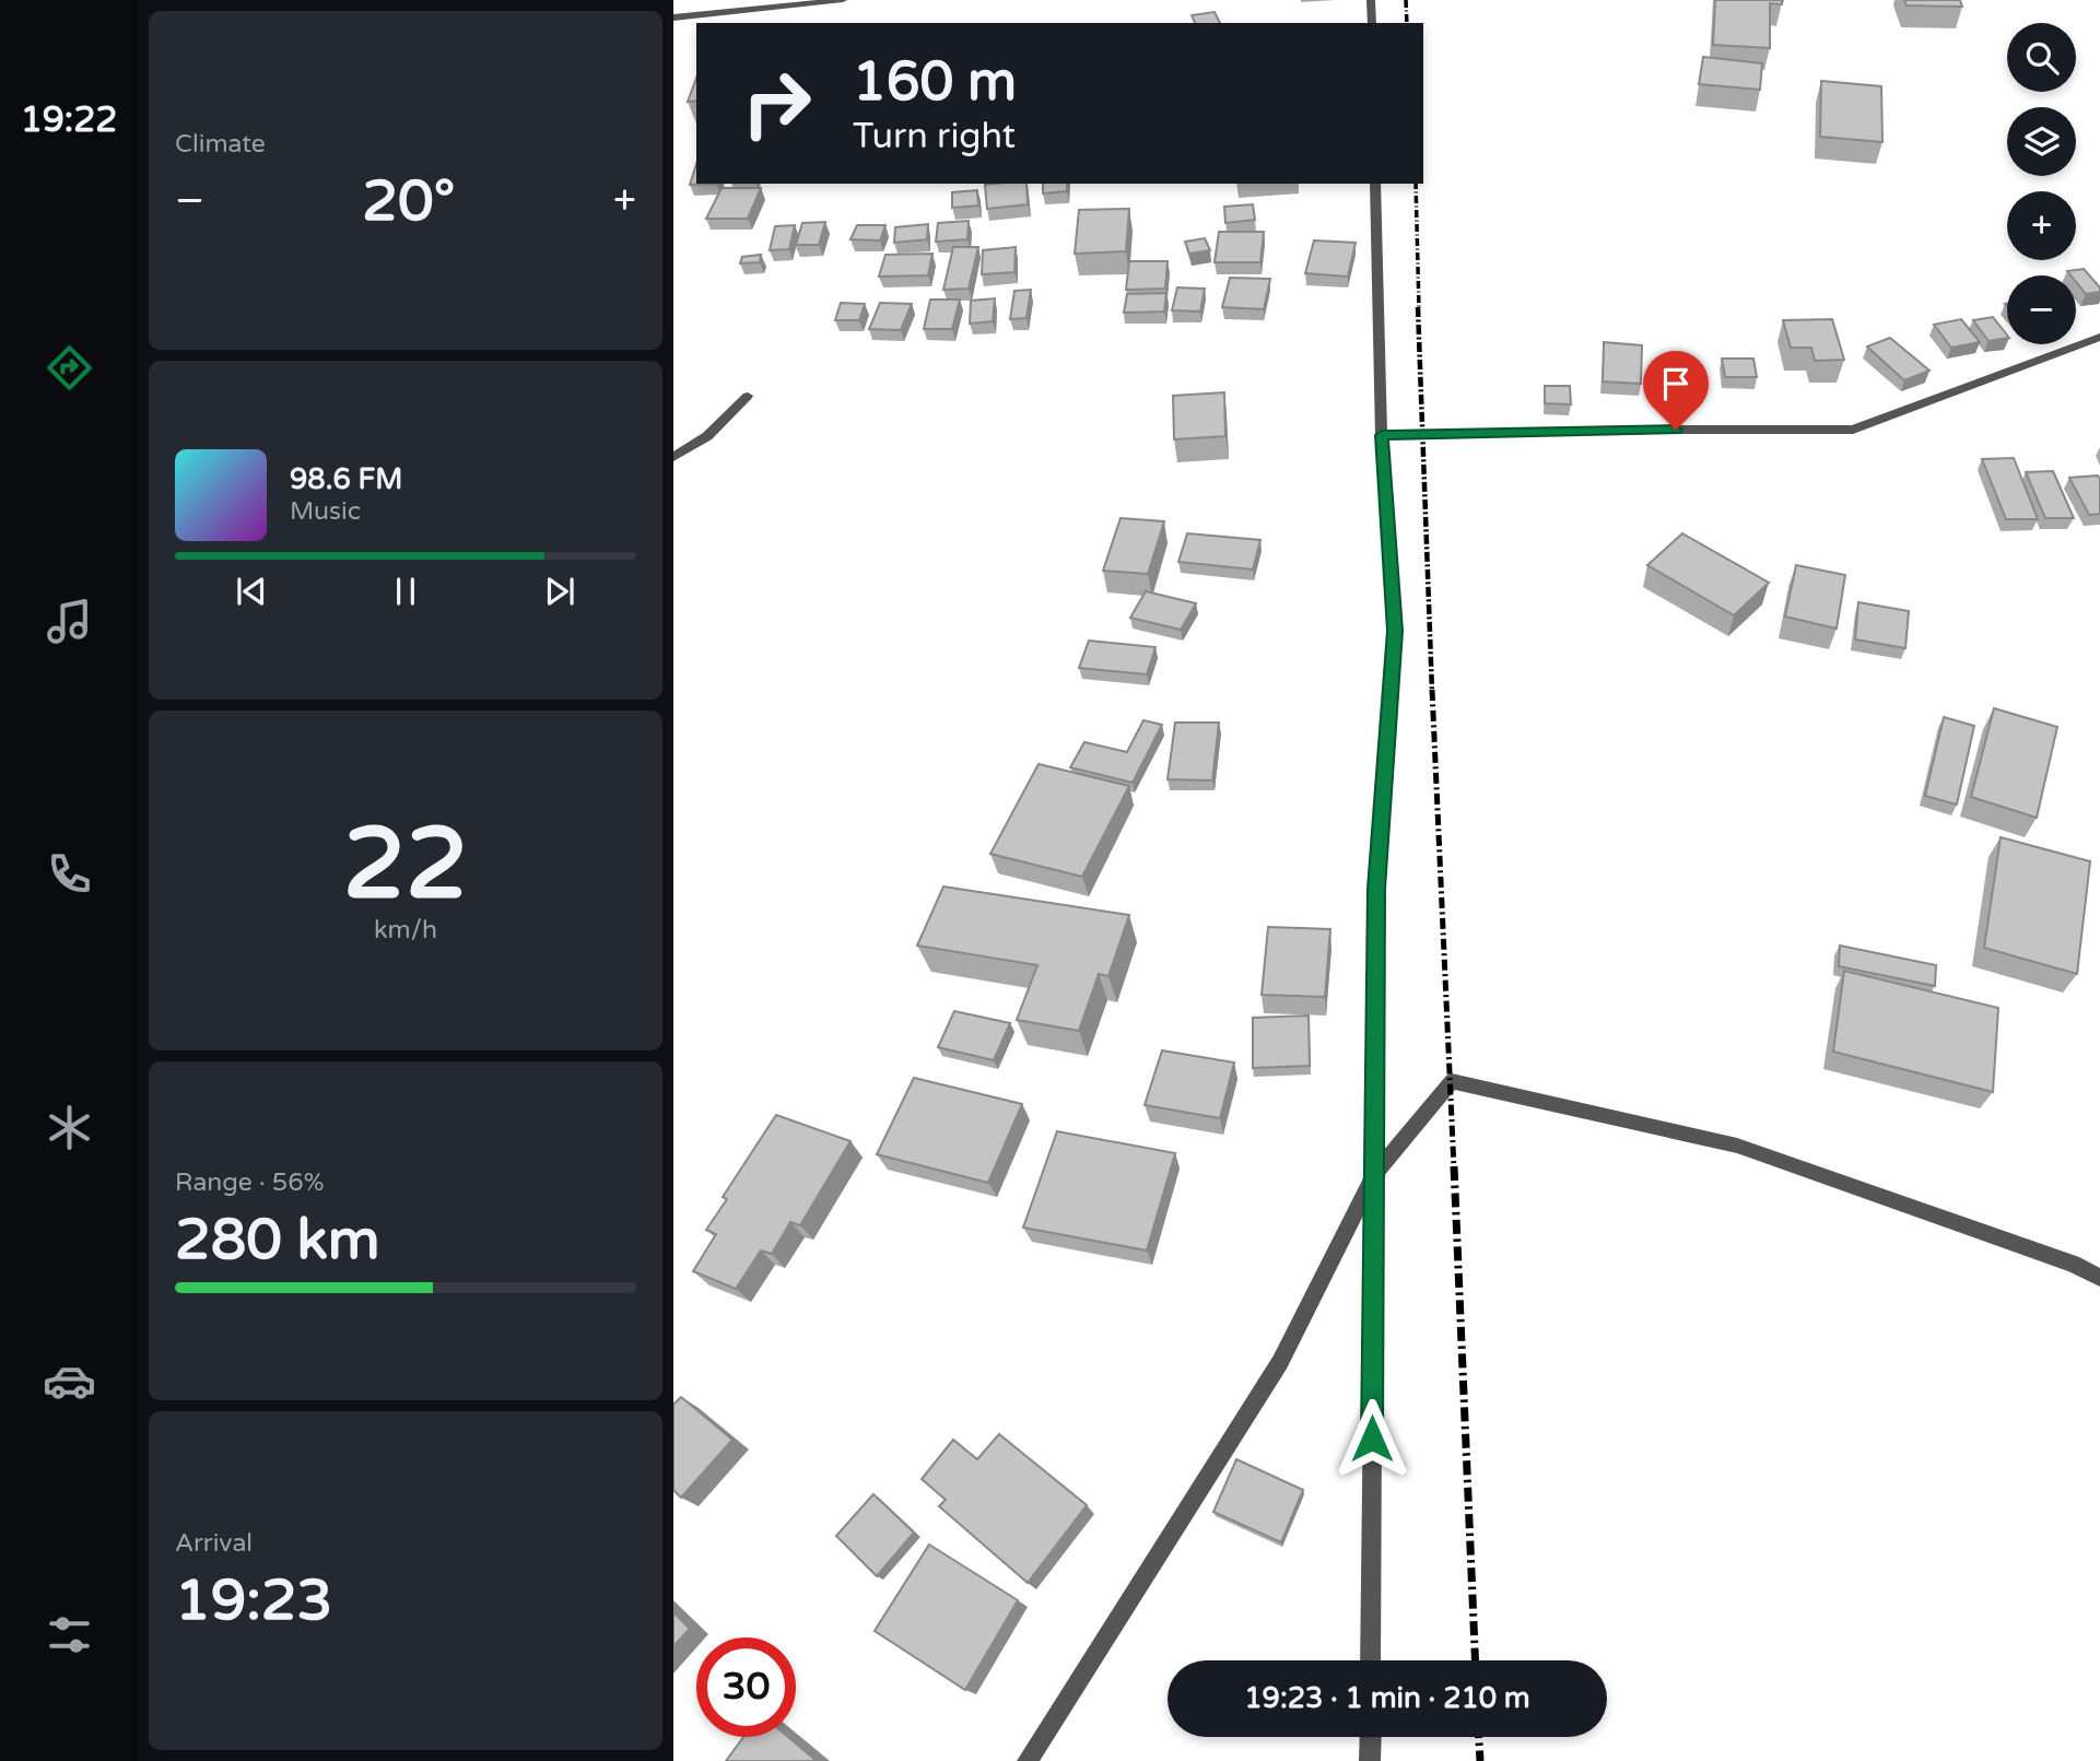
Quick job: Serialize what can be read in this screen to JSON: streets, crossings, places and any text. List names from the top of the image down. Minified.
{"page":{"tabs":"19:22","tile":["Climate",["22","km/h"],["Range · 56%","280 km"],["Arrival","19:23"]],"map_buttons":["+","−"],"turn":["160 m","Turn right"],"heat":["−","20°","+"],"song":["98.6 FM","Music"],"limit":"30","trip":"19:23 · 1 min · 210 m"}}
